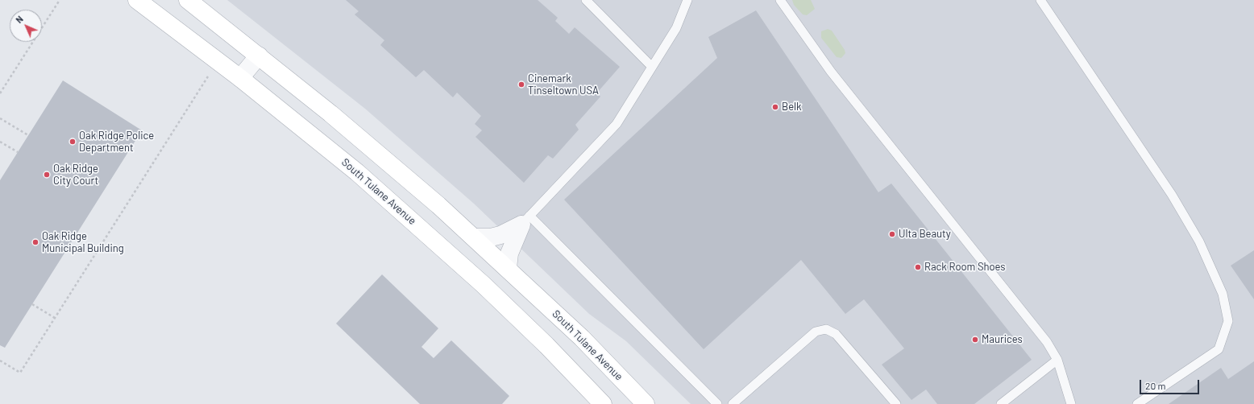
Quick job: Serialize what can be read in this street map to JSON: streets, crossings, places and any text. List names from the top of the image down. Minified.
{"streets":{"main road":["South Tulane Avenue"]},"places":["Cinemark Tinseltown USA","Belk","Oak Ridge Police Department","Oak Ridge City Court","Ulta Beauty","Oak Ridge Municipal Building","Rack Room Shoes","Maurices"],"scale_bar":"20 m","north":"top left"}
